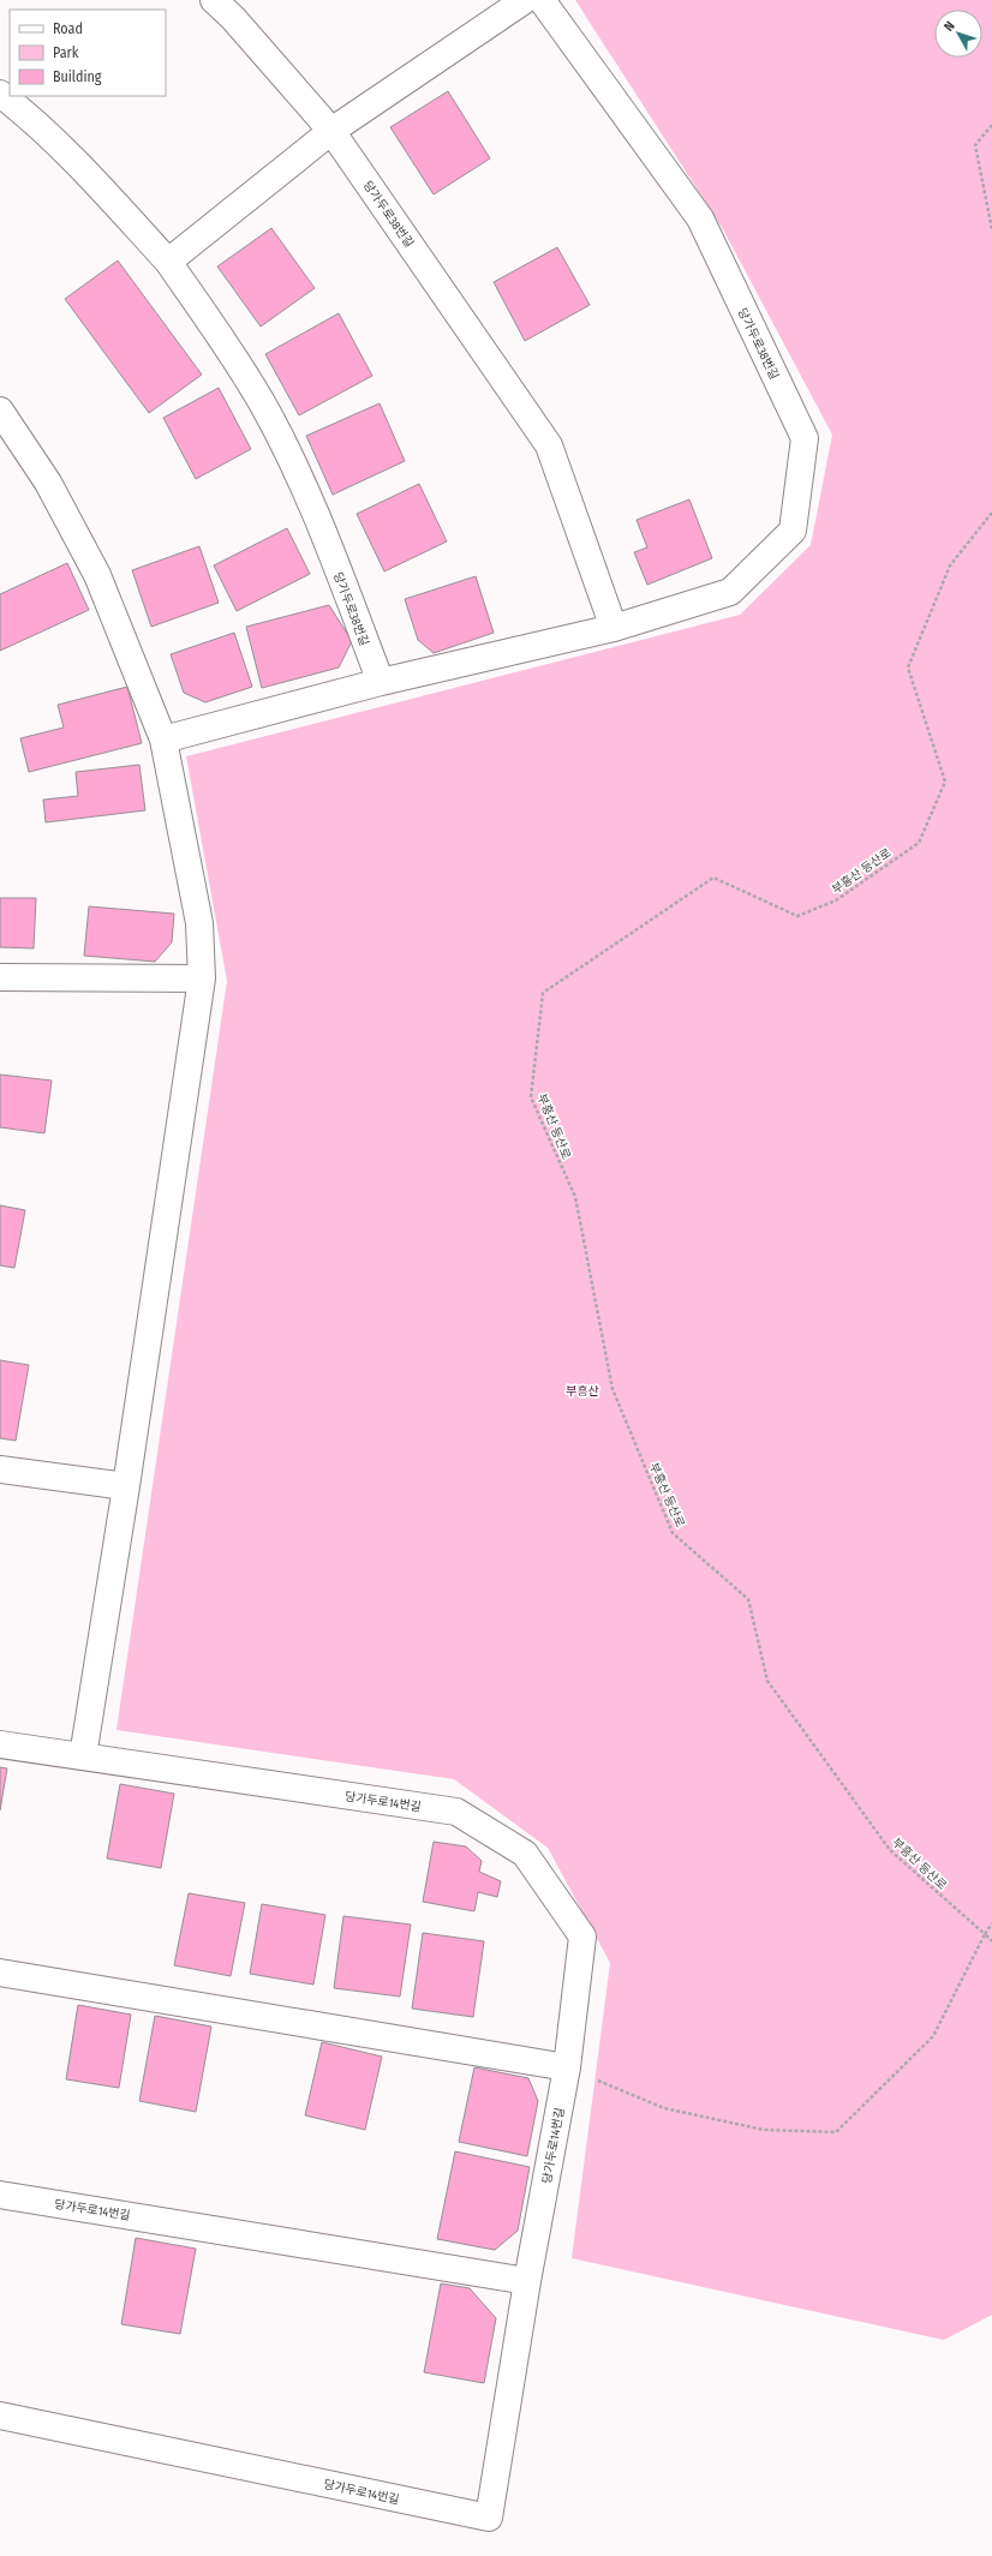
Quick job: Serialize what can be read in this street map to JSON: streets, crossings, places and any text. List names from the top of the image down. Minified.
{"streets":{"street":["당가두로38번길","당가두로14번길"],"path":["부흥산 등산로"]},"parks":["부흥산"],"legend":["Road","Park","Building"],"north":"top left"}
